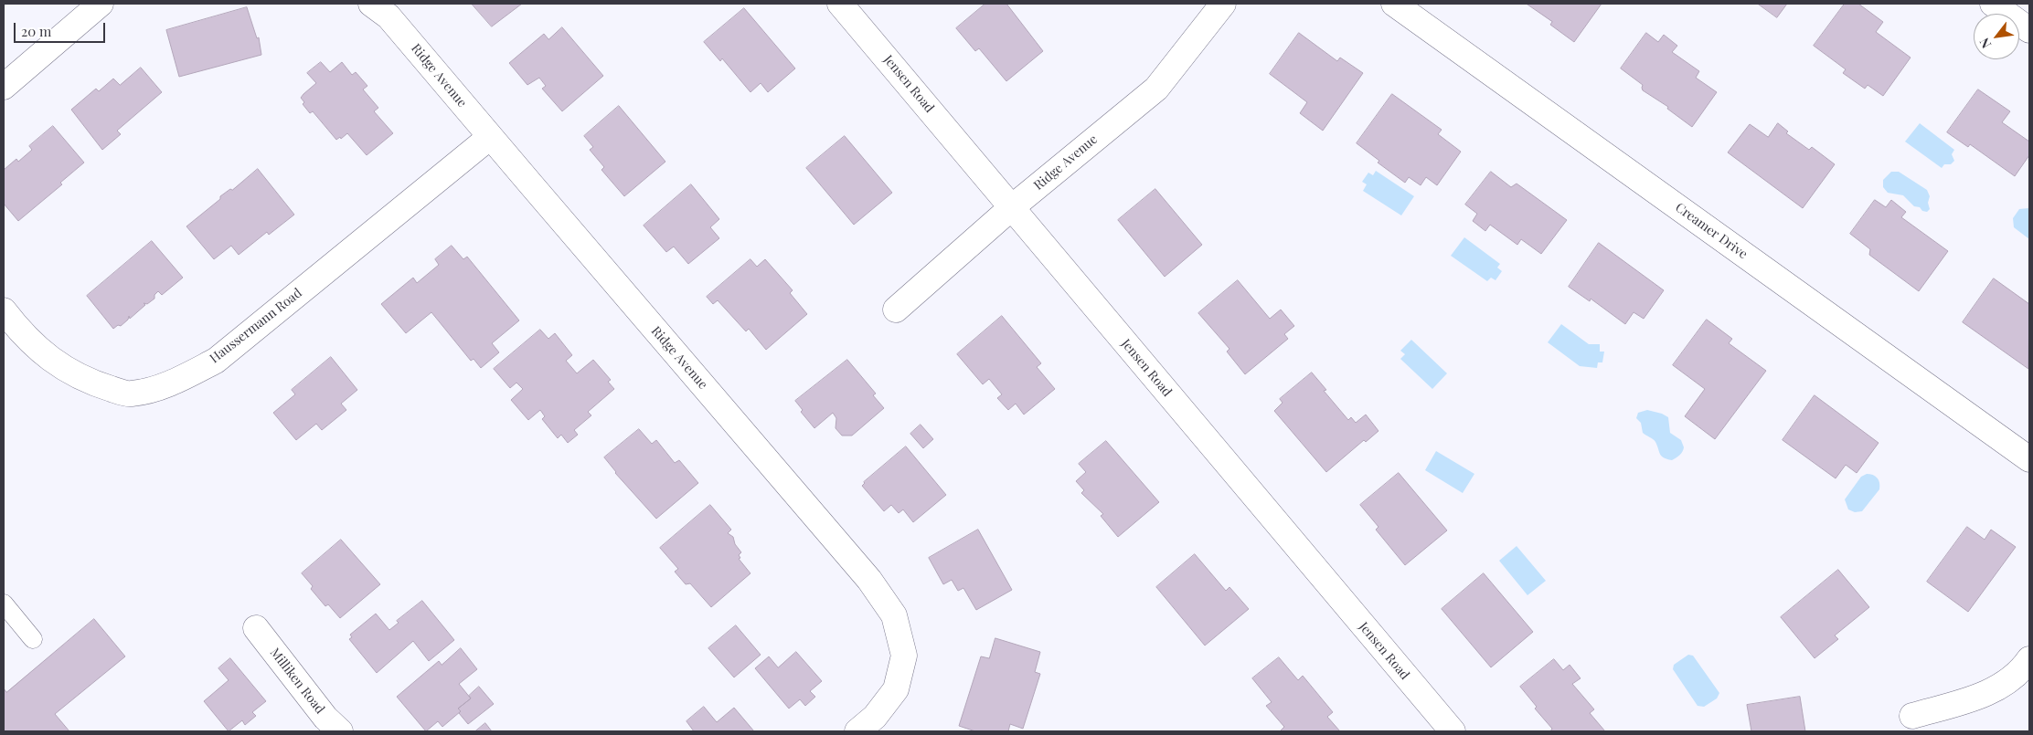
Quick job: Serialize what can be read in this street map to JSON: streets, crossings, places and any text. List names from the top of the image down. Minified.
{"streets":{"street":["Ridge Avenue","Jensen Road","Creamer Drive","Haussermann Road","Milliken Road"]},"crossings":[["Ridge Avenue","Jensen Road"],["Ridge Avenue","Haussermann Road"]],"scale_bar":"20 m","north":"bottom left"}
